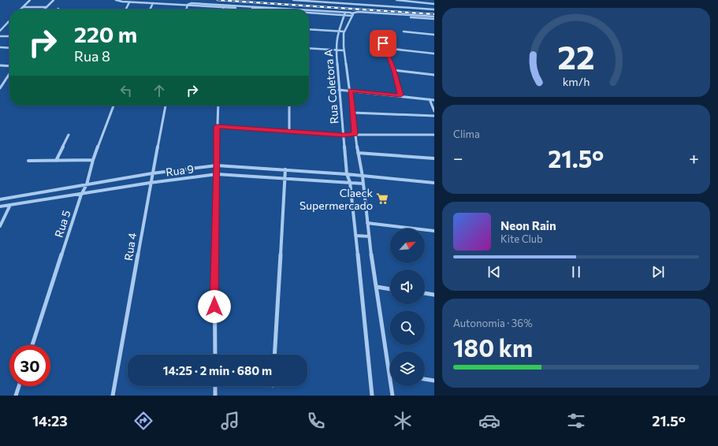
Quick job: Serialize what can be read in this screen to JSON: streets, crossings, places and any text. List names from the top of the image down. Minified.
{"streets":{"street":["Rua Coletora A","Rua 9","Rua 5","Rua 4"]},"crossings":[["Rua Coletora A","Rua 9"],["Rua 9","Rua 5"],["Rua 9","Rua 4"]],"places":{"supermarket":["Claeck Supermercado"]},"north":"top right","page":{"turn":["220 m","Rua 8"],"tile":["Clima",["Autonomia · 36%","180 km"]],"heat":["−","21.5°","+"],"song":["Neon Rain","Kite Club"],"limit":"30","trip":"14:25 · 2 min · 680 m","tabs":["14:23","21.5°"],"gauge":["22","km/h"]}}
